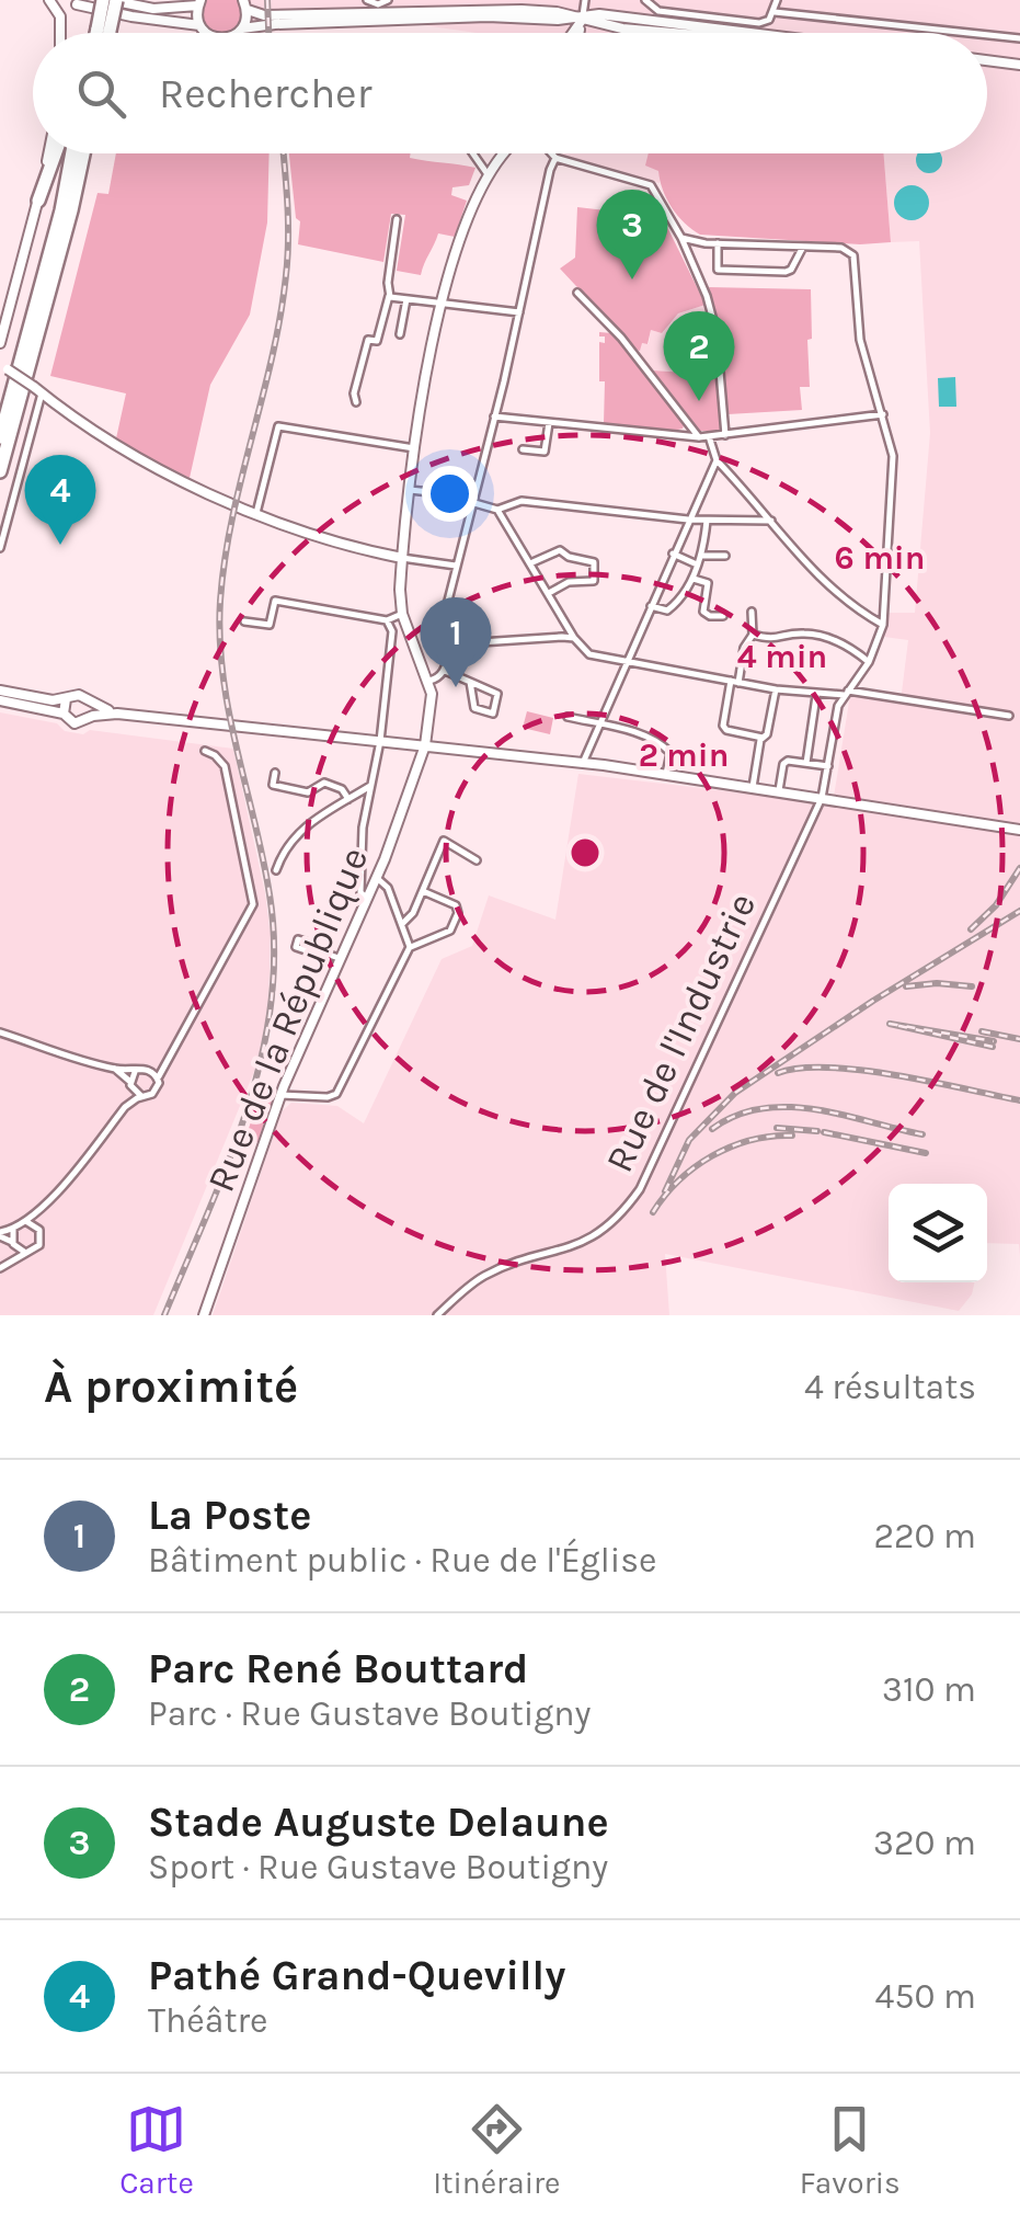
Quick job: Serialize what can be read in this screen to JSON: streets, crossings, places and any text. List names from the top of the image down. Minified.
{"streets":{"main road":["Rue de la République"],"street":["Rue de l'Industrie"]},"page":{"search":"Rechercher","pins":["3","2","4","1"],"heading":["À proximité","4 résultats"],"list":[{"mark":"1","name":"La Poste","note":"Bâtiment public · Rue de l'Église","value":"220 m"},{"mark":"2","name":"Parc René Bouttard","note":"Parc · Rue Gustave Boutigny","value":"310 m"},{"mark":"3","name":"Stade Auguste Delaune","note":"Sport · Rue Gustave Boutigny","value":"320 m"},{"mark":"4","name":"Pathé Grand-Quevilly","note":"Théâtre","value":"450 m"}],"nav":["Carte","Itinéraire","Favoris"]},"rings":["6 min","4 min","2 min"]}
